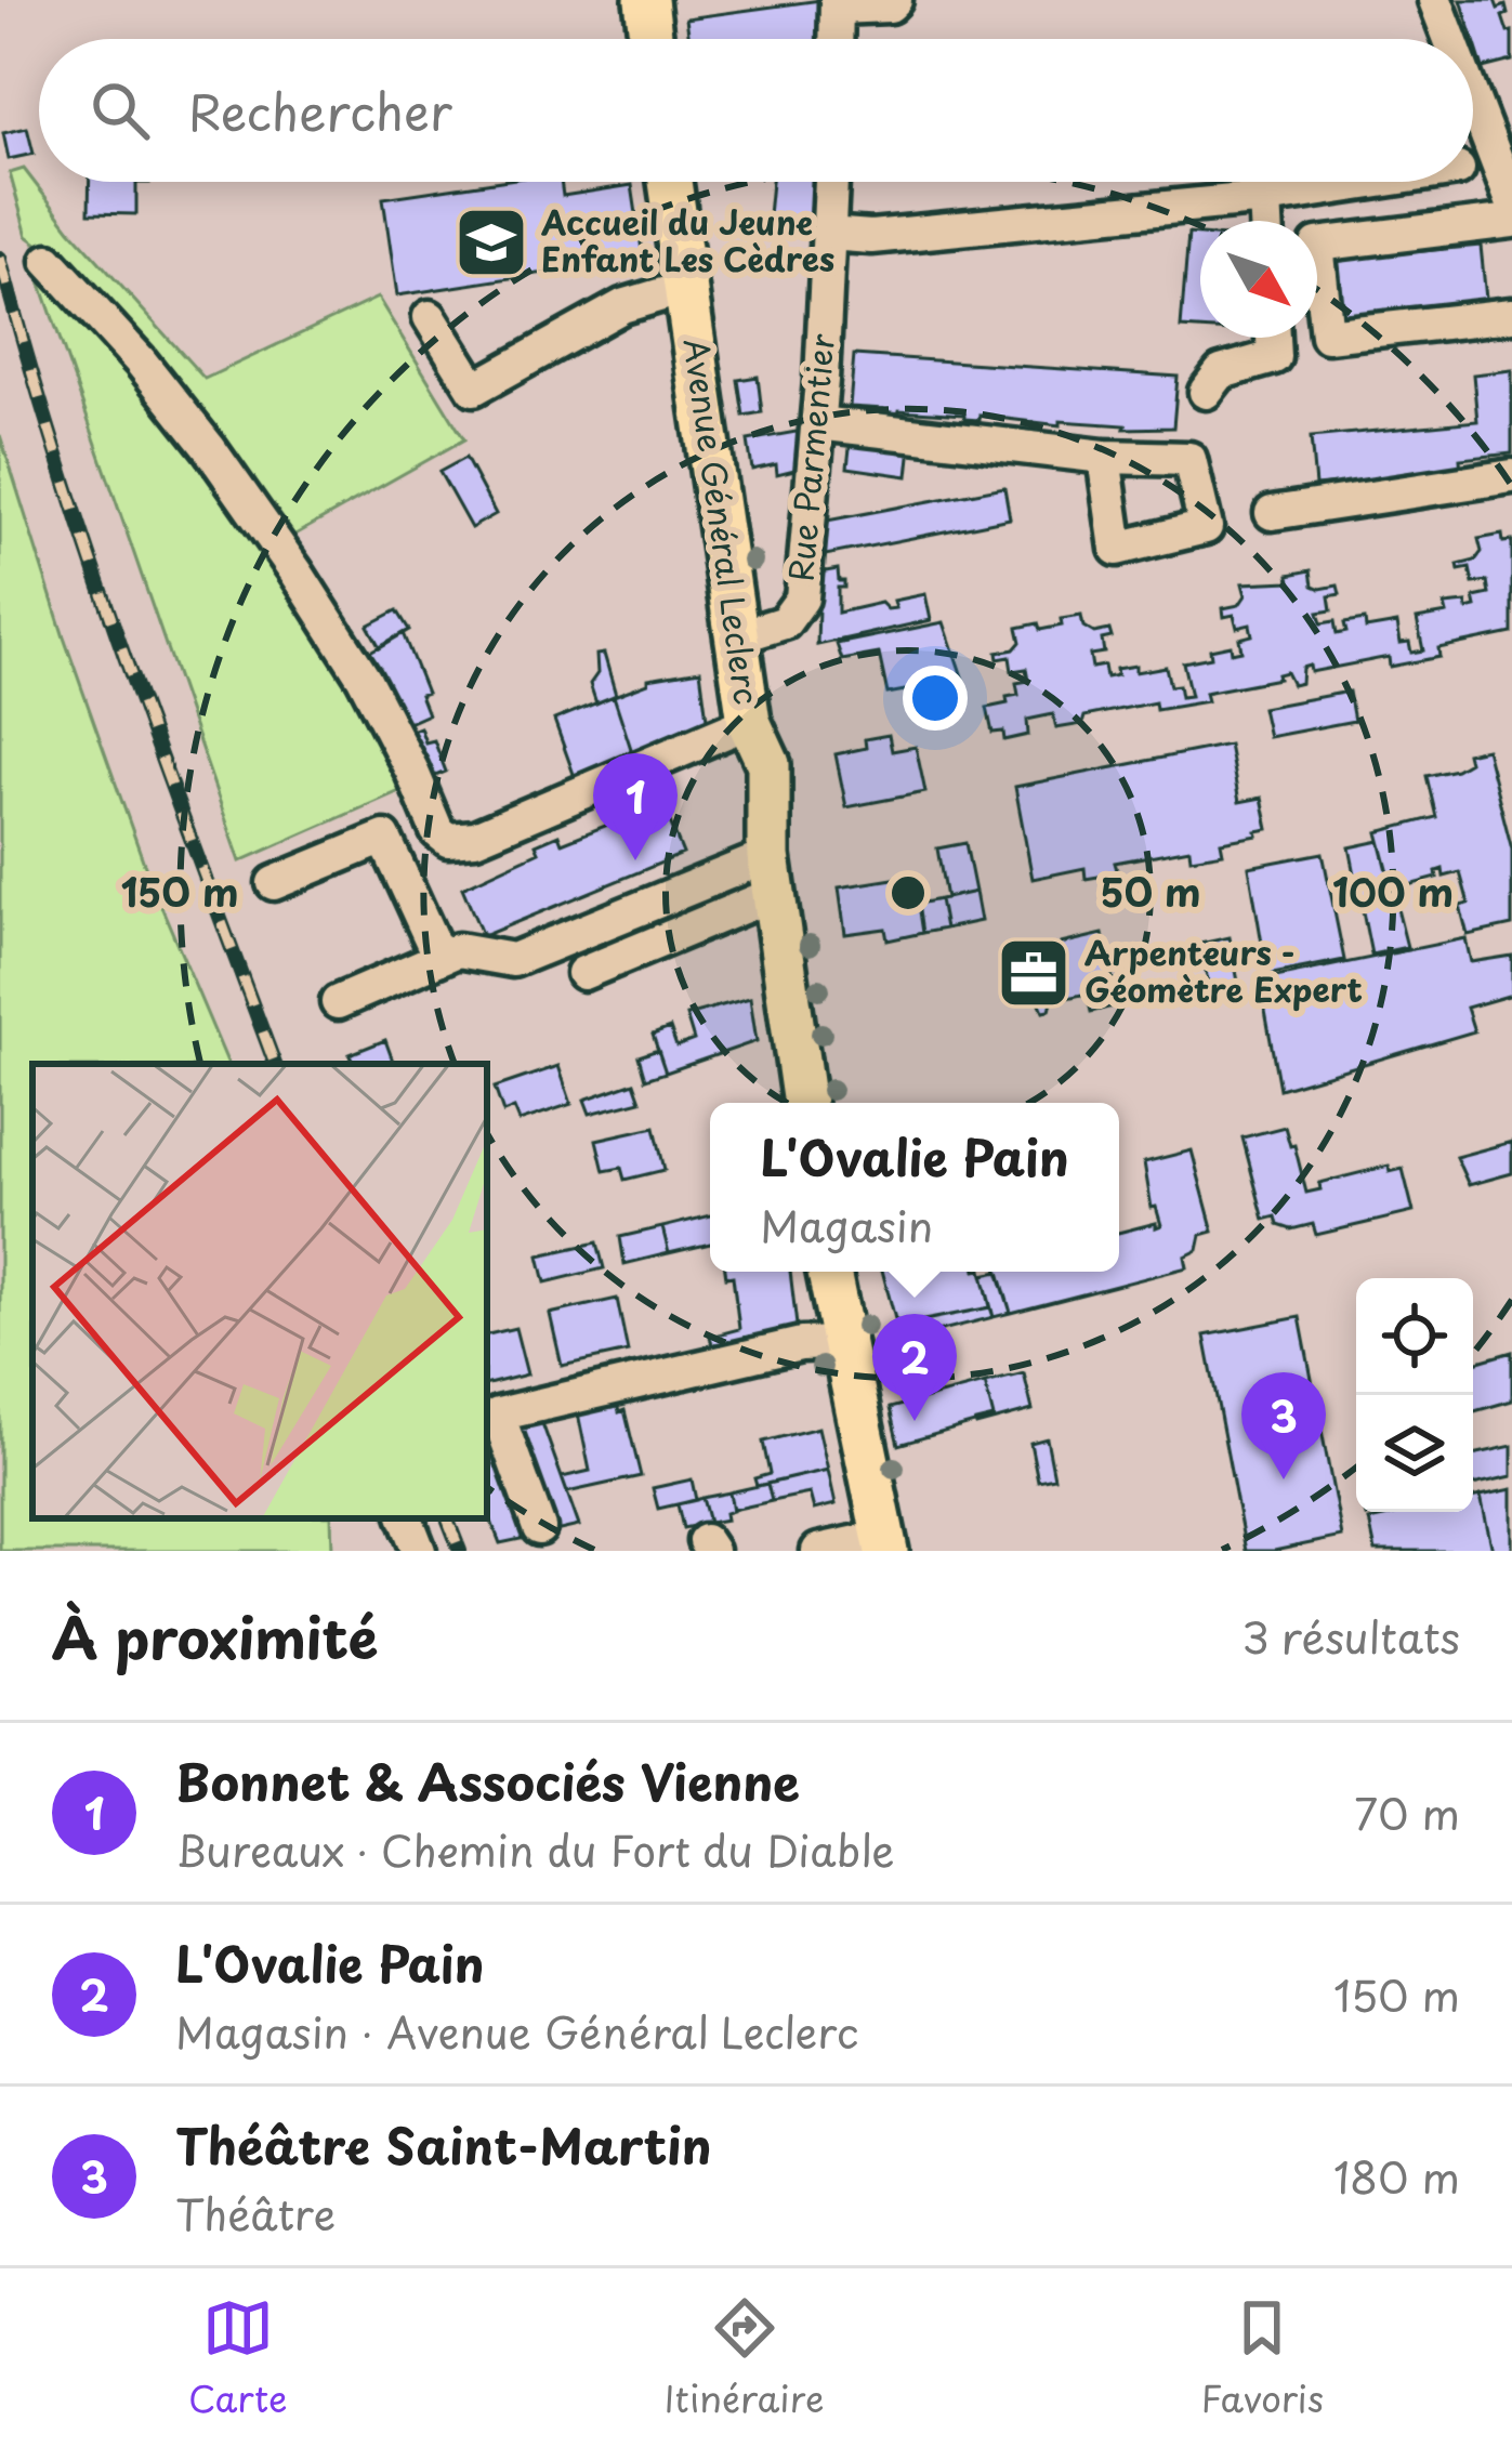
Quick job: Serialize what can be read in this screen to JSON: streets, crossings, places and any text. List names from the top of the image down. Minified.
{"streets":{"main road":["Avenue Général Leclerc"],"street":["Rue Parmentier"]},"crossings":[["Rue Parmentier","Avenue Général Leclerc"]],"places":{"school or university":["Accueil du Jeune Enfant Les Cèdres"],"office":["Arpenteurs - Géomètre Expert"]},"north":"bottom right","page":{"search":"Rechercher","pins":["1","2","3"],"popup":["L'Ovalie Pain","Magasin"],"heading":["À proximité","3 résultats"],"list":[{"mark":"1","name":"Bonnet & Associés Vienne","note":"Bureaux · Chemin du Fort du Diable","value":"70 m"},{"mark":"2","name":"L'Ovalie Pain","note":"Magasin · Avenue Général Leclerc","value":"150 m"},{"mark":"3","name":"Théâtre Saint-Martin","note":"Théâtre","value":"180 m"}],"nav":["Carte","Itinéraire","Favoris"]},"rings":["150 m","50 m","100 m"]}
